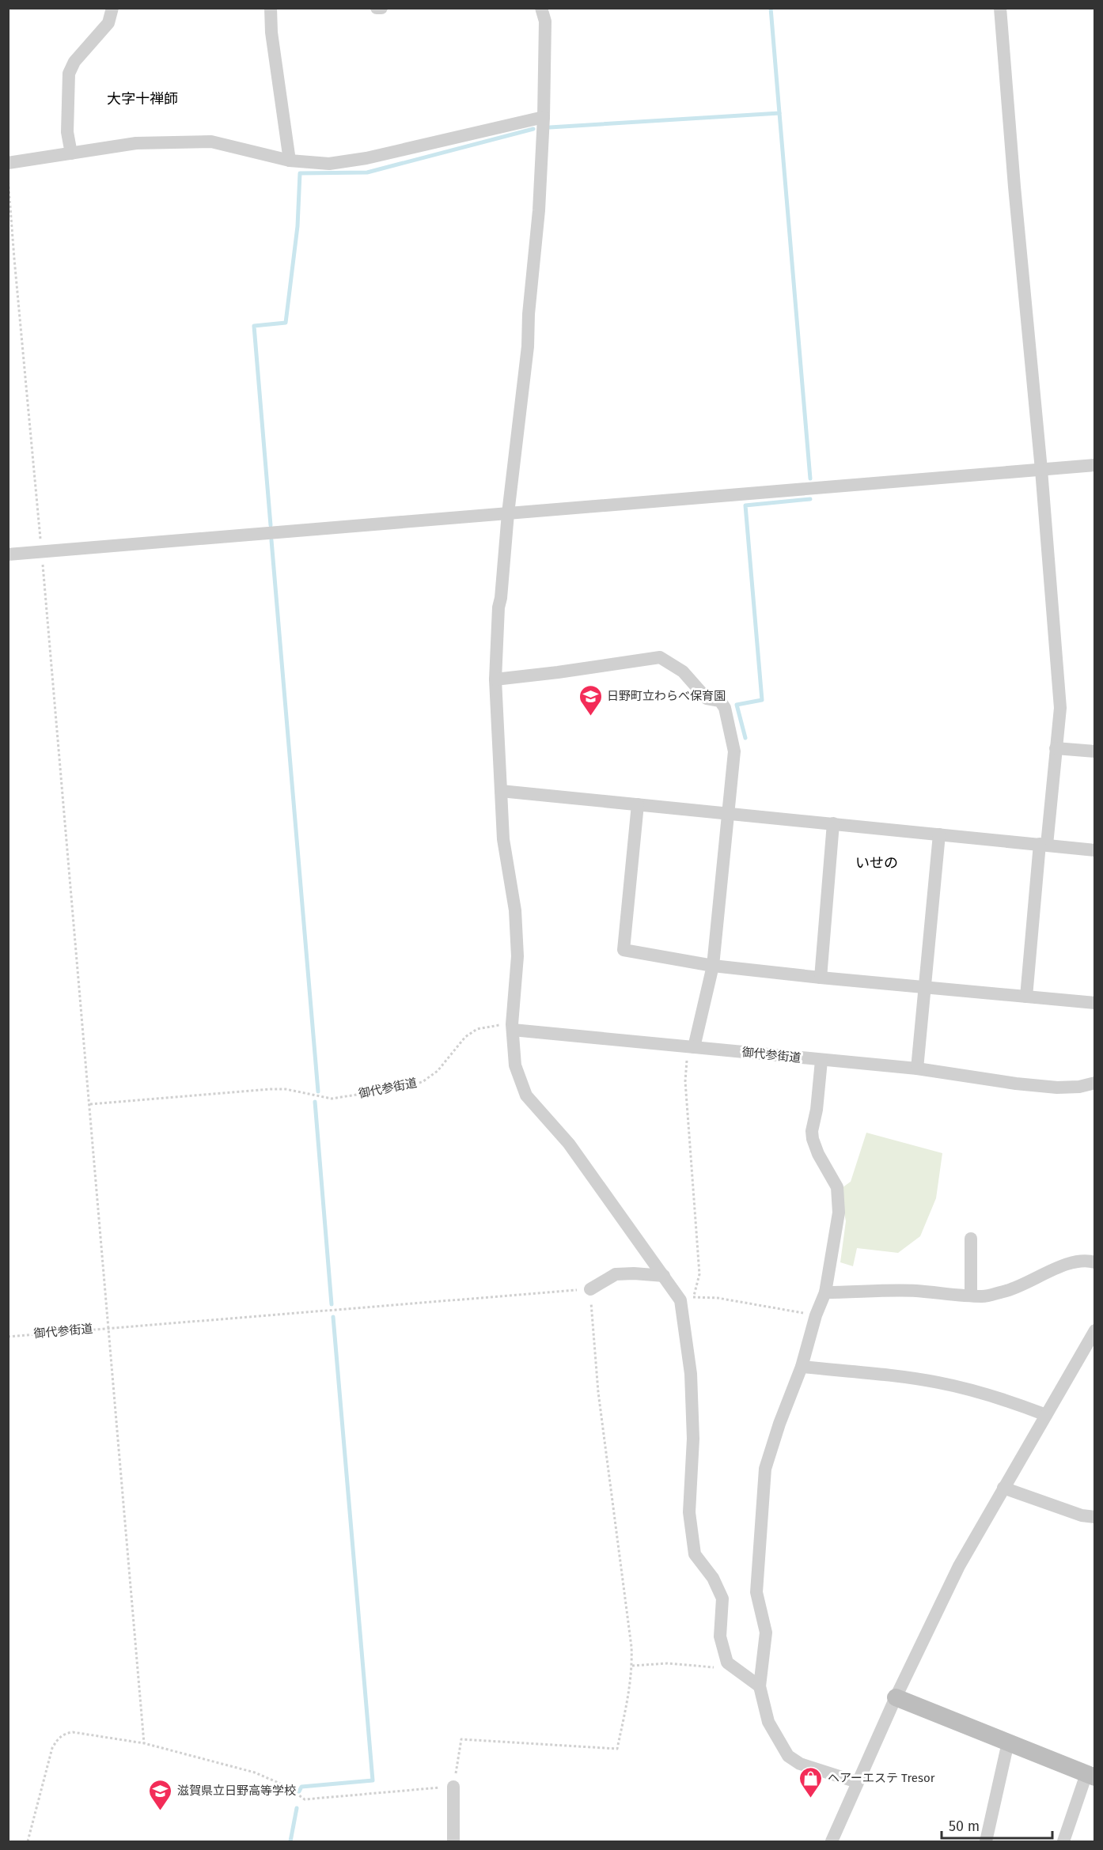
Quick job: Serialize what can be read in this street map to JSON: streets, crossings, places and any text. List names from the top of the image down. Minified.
{"streets":{"street":["御代参街道"]},"districts":["大字十禅師","いせの"],"places":{"school or university":["日野町立わらべ保育園","滋賀県立日野高等学校"],"shop":["ヘアーエステ Tresor"]},"scale_bar":"50 m"}
